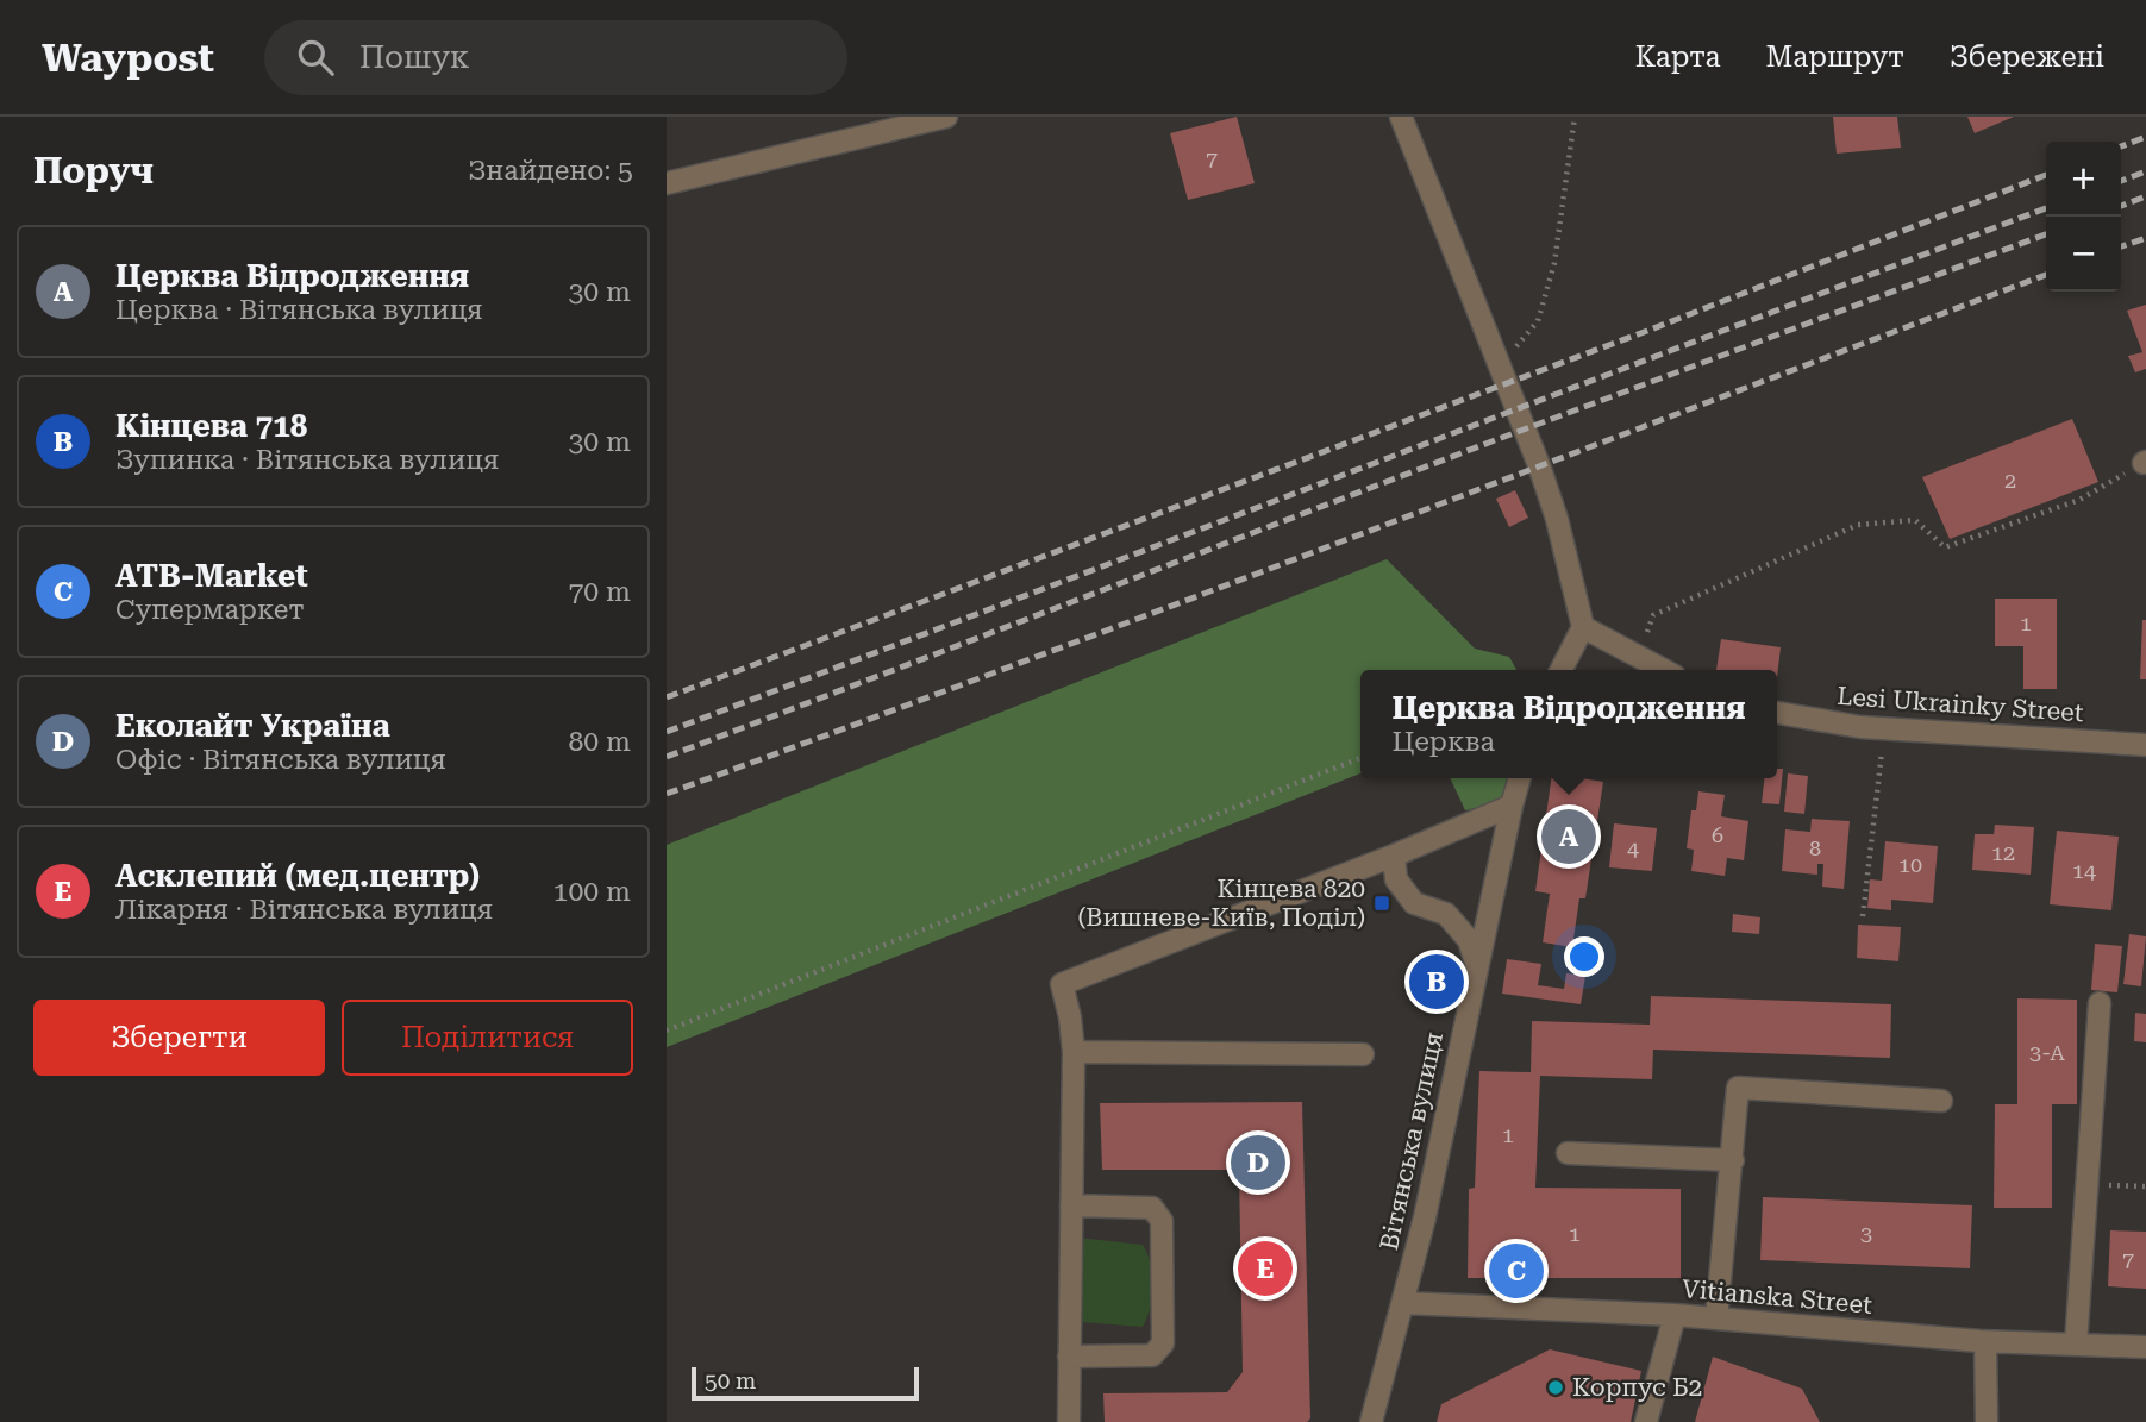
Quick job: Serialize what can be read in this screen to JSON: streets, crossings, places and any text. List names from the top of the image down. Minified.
{"streets":{"street":["Lesi Ukrainky Street","Вітянська вулиця","Vitianska Street"]},"crossings":[["Вітянська вулиця","Vitianska Street"]],"places":{"transit":["Кінцева 820 (Вишневе-Київ, Поділ)"],"other":["Корпус Б2"]},"house_numbers":["7","2","1","6","4","8","12","10","14","3-А","1","1","3","7"],"scale_bar":"50 m","page":{"header":"Waypost","search":"Пошук","nav":["Карта","Маршрут","Збережені"],"heading":["Поруч","Знайдено: 5"],"map_buttons":["+","−"],"list":[{"mark":"A","name":"Церква Відродження","note":"Церква · Вітянська вулиця","value":"30 m"},{"mark":"B","name":"Кінцева 718","note":"Зупинка · Вітянська вулиця","value":"30 m"},{"mark":"C","name":"ATB-Market","note":"Супермаркет","value":"70 m"},{"mark":"D","name":"Еколайт Україна","note":"Офіс · Вітянська вулиця","value":"80 m"},{"mark":"E","name":"Асклепий (мед.центр)","note":"Лікарня · Вітянська вулиця","value":"100 m"}],"popup":["Церква Відродження","Церква"],"pins":["A","B","D","E","C"],"buttons":["Зберегти","Поділитися"],"scale":"50 m"}}
